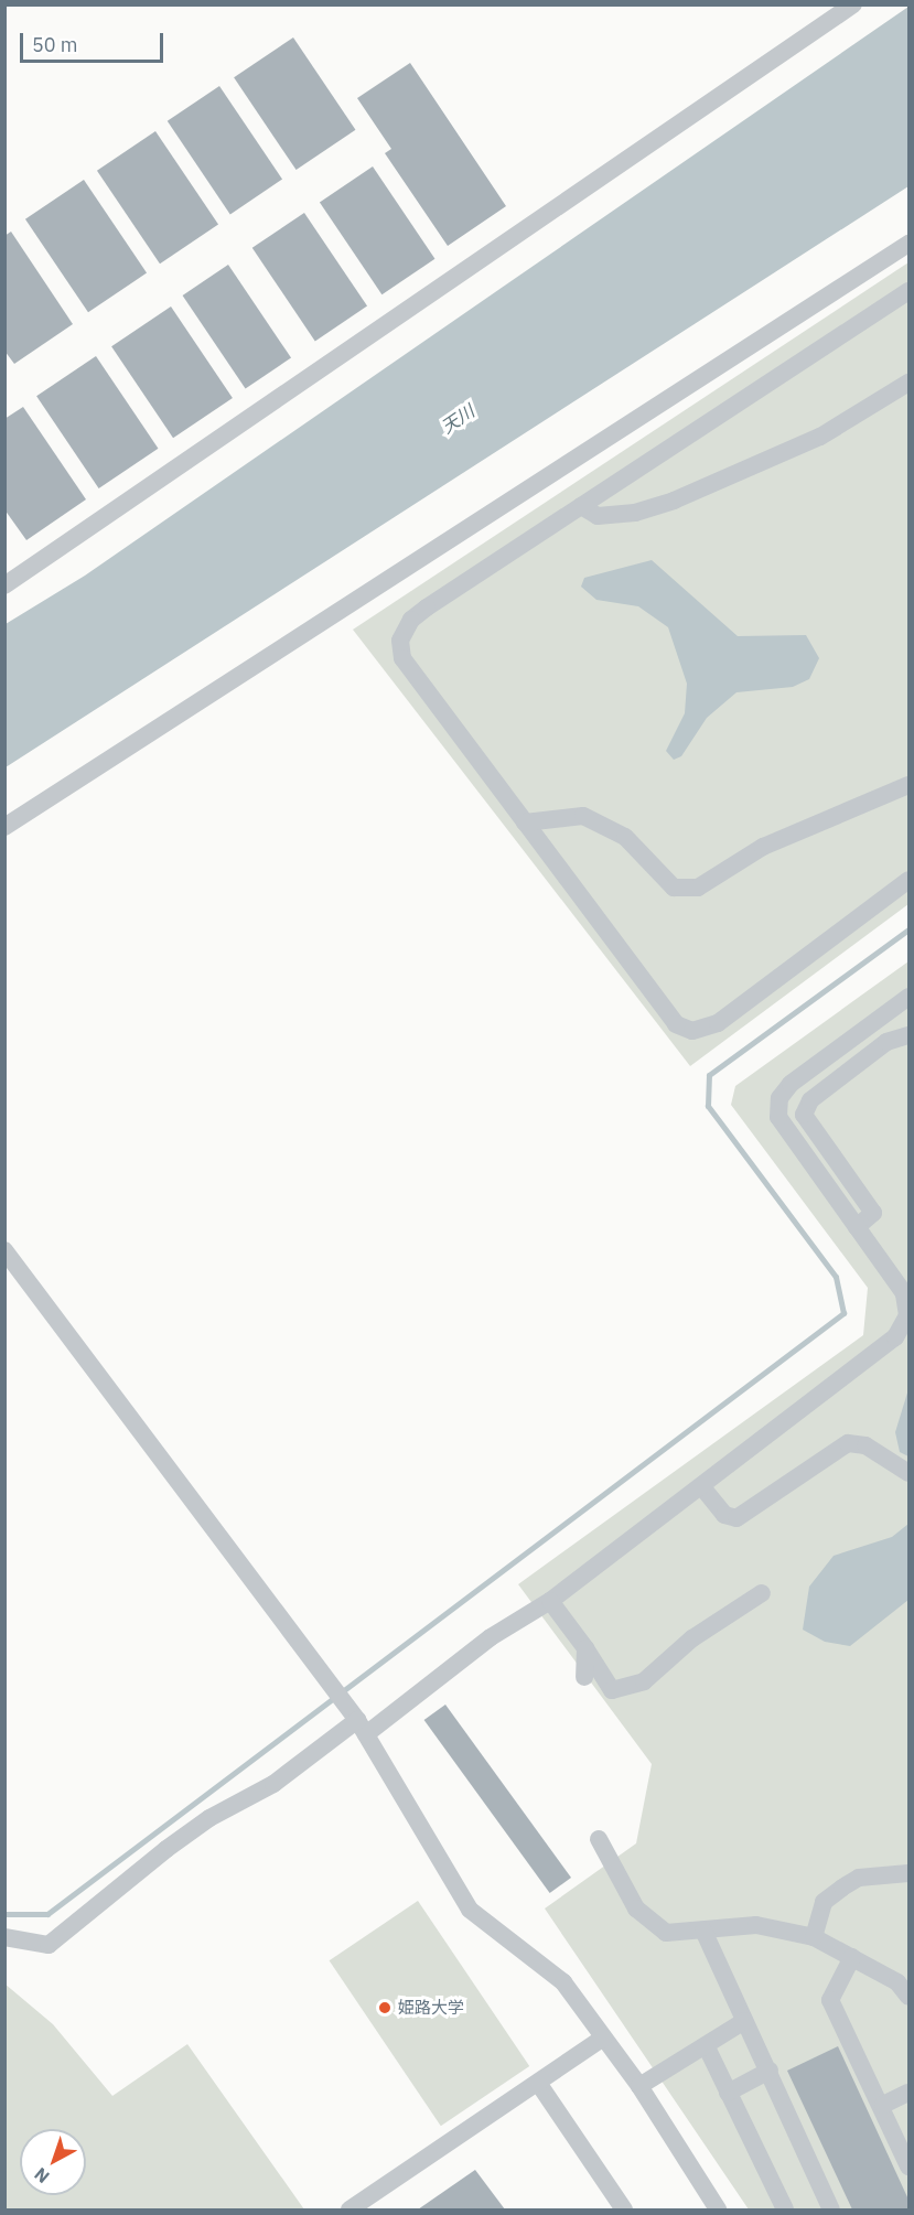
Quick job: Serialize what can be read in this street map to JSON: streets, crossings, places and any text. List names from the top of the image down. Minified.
{"water":["天川"],"places":["姫路大学"],"scale_bar":"50 m","north":"bottom left"}
